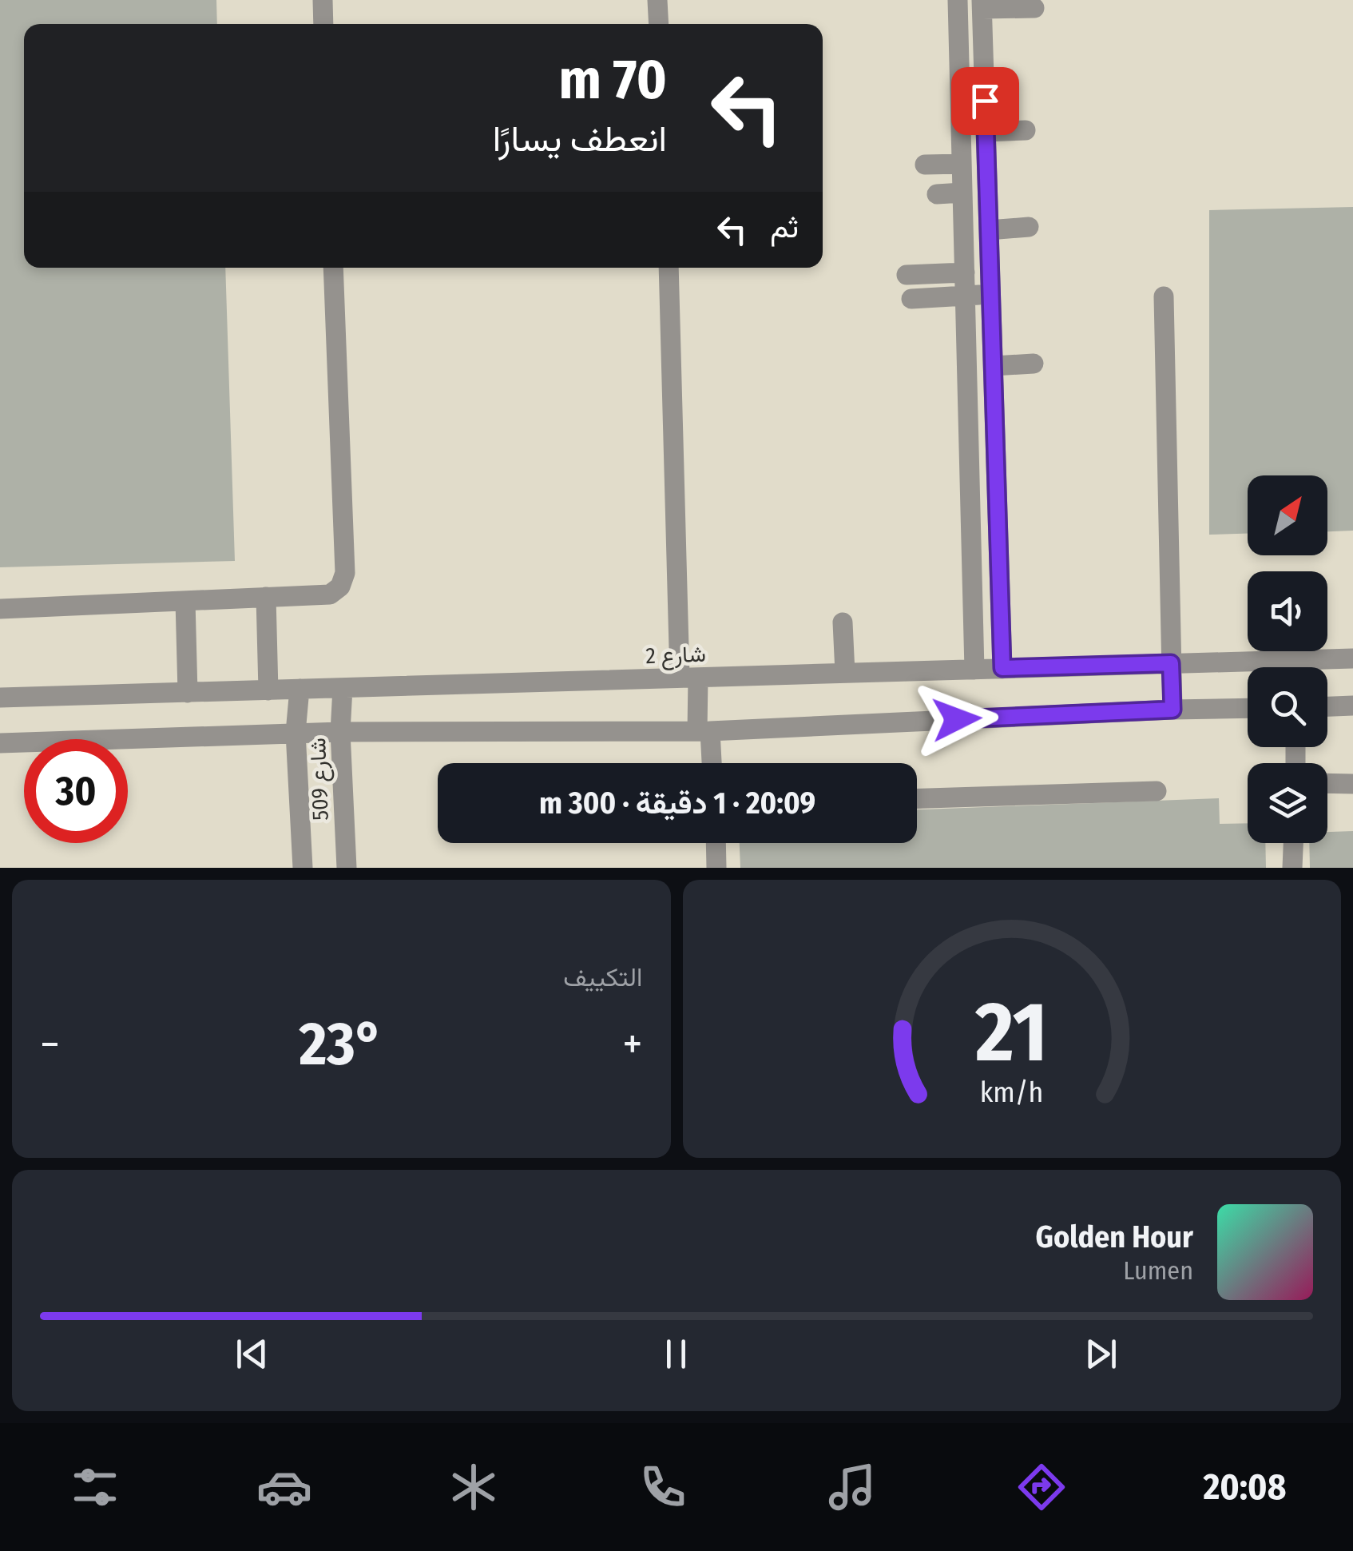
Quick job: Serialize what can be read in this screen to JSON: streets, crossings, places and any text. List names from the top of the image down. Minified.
{"streets":{"street":["شارع 2","شارع 509"]},"crossings":[["شارع 2","شارع 509"]],"north":"top right","page":{"turn":["70 m","انعطف يسارًا"],"then":"ثم","limit":"30","trip":"20:09 · 1 دقيقة · 300 m","tile":"التكييف","heat":["−","23°","+"],"song":["Golden Hour","Lumen"],"tabs":"20:08","gauge":["21","km/h"]}}
